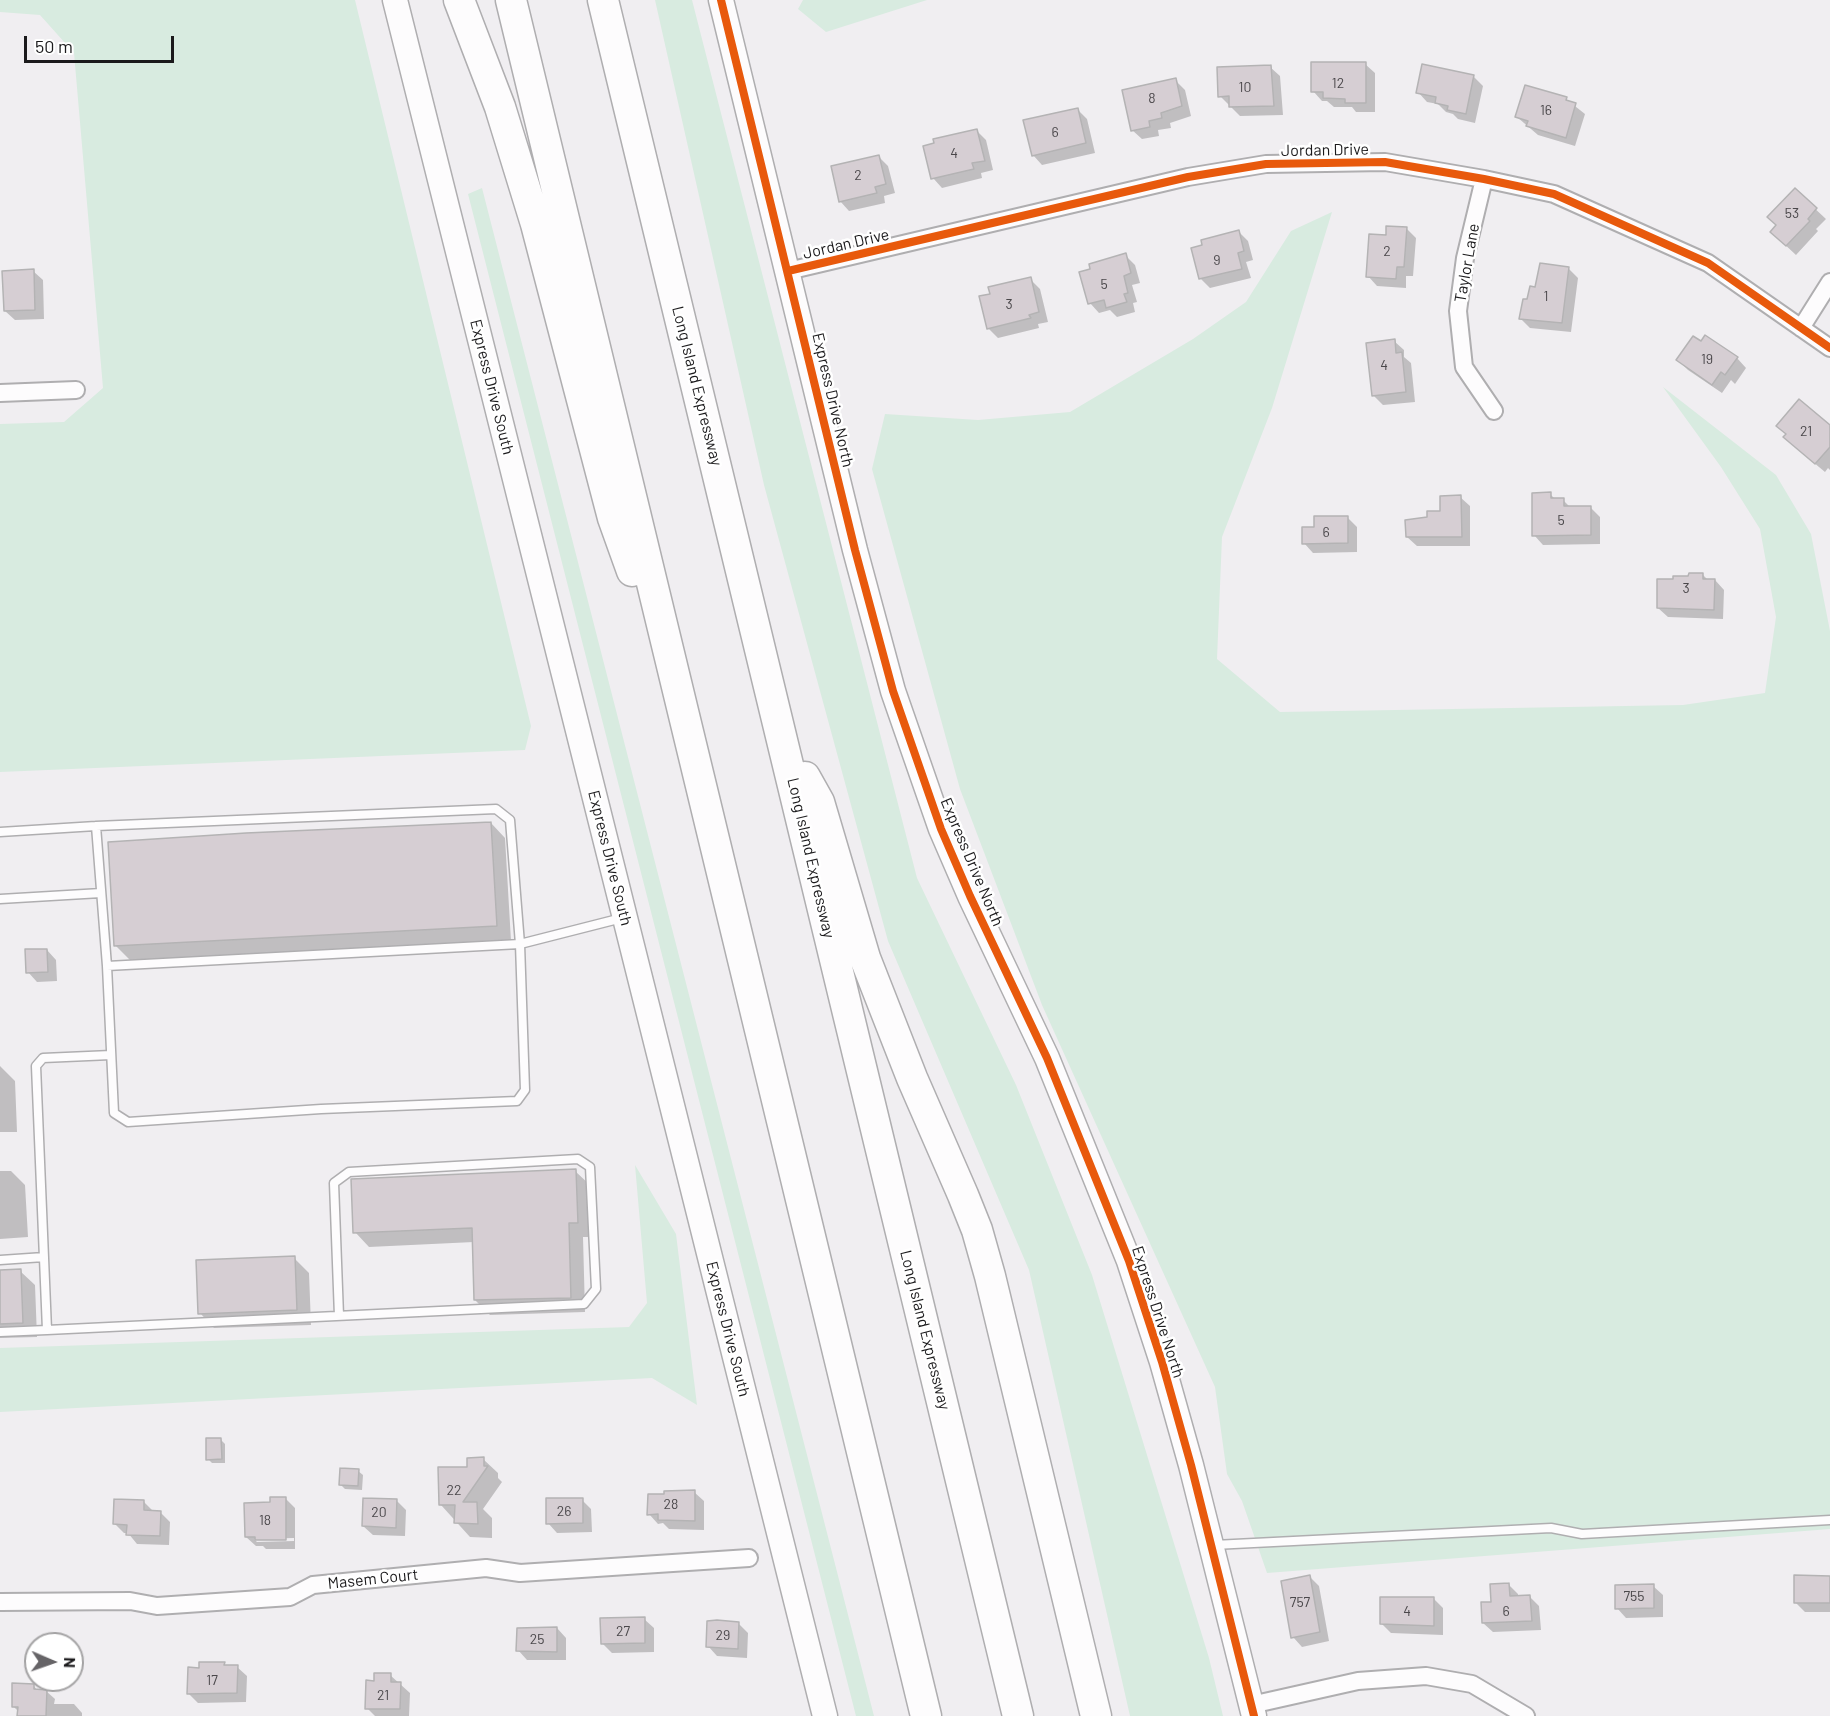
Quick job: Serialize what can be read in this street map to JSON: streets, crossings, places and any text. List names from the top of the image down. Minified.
{"streets":{"highway":["Long Island Expressway"],"main road":["Express Drive South","Express Drive North"],"street":["Jordan Drive","Taylor Lane","Masem Court"]},"crossings":[["Jordan Drive","Taylor Lane"],["Jordan Drive","Express Drive North"]],"house_numbers":["12","10","8","16","6","4","2","53","2","9","5","1","3","19","4","21","5","6","3","22","28","26","20","18","755","757","4","6","27","29","25","17","21"],"scale_bar":"50 m","north":"right"}
